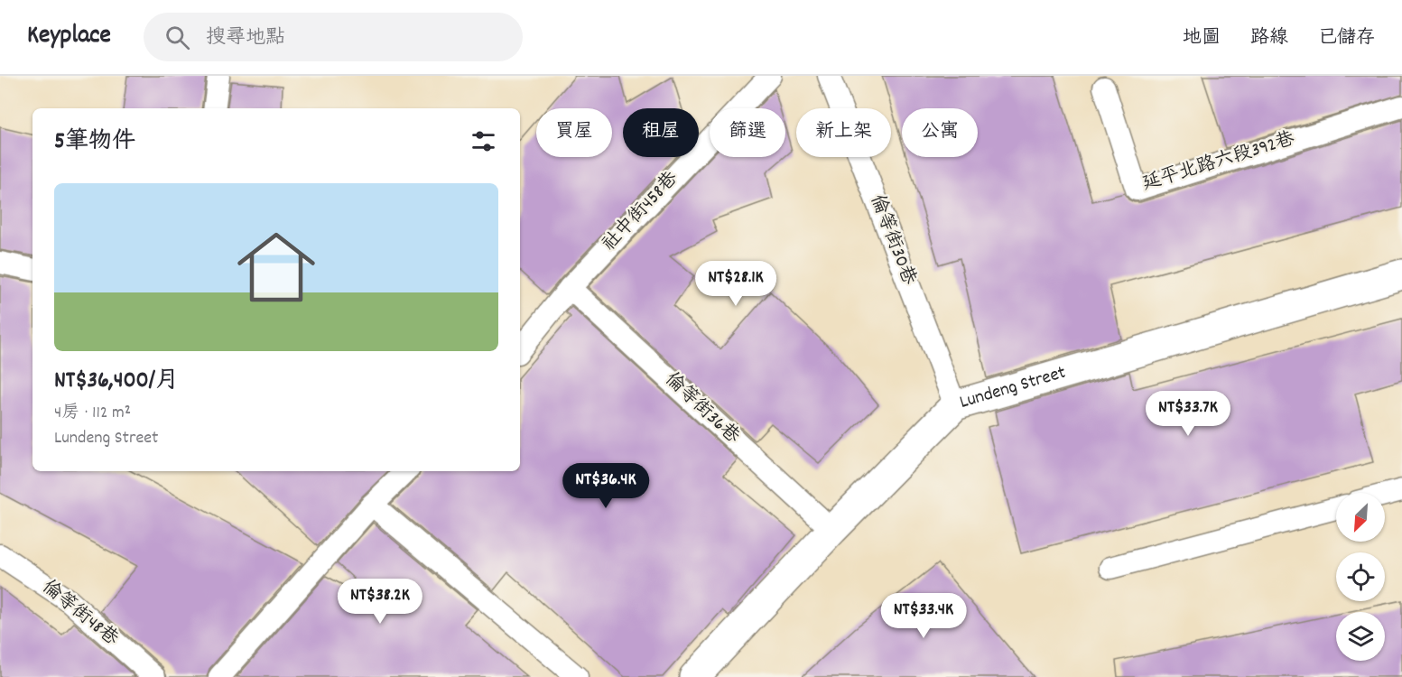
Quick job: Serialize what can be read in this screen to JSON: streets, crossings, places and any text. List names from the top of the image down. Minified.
{"streets":{"street":["Lundeng Street"],"lane":["延平北路六段392巷","社中街458巷","倫等街30巷","倫等街36巷","倫等街48巷"]},"crossings":[["社中街458巷","倫等街36巷"],["倫等街30巷","Lundeng Street"],["Lundeng Street","倫等街36巷"]],"north":"bottom left","page":{"header":"Keyplace","search":"搜尋地點","nav":["地圖","路線","已儲存"],"chip":["買屋","租屋","篩選","新上架","公寓"],"heading":"5筆物件","list":[{"name":"NT$36,400/月","note":"4房 · 112 m² · Lundeng Street"}],"price":["NT$28.1K","NT$33.7K","NT$36.4K","NT$38.2K","NT$33.4K"]}}
